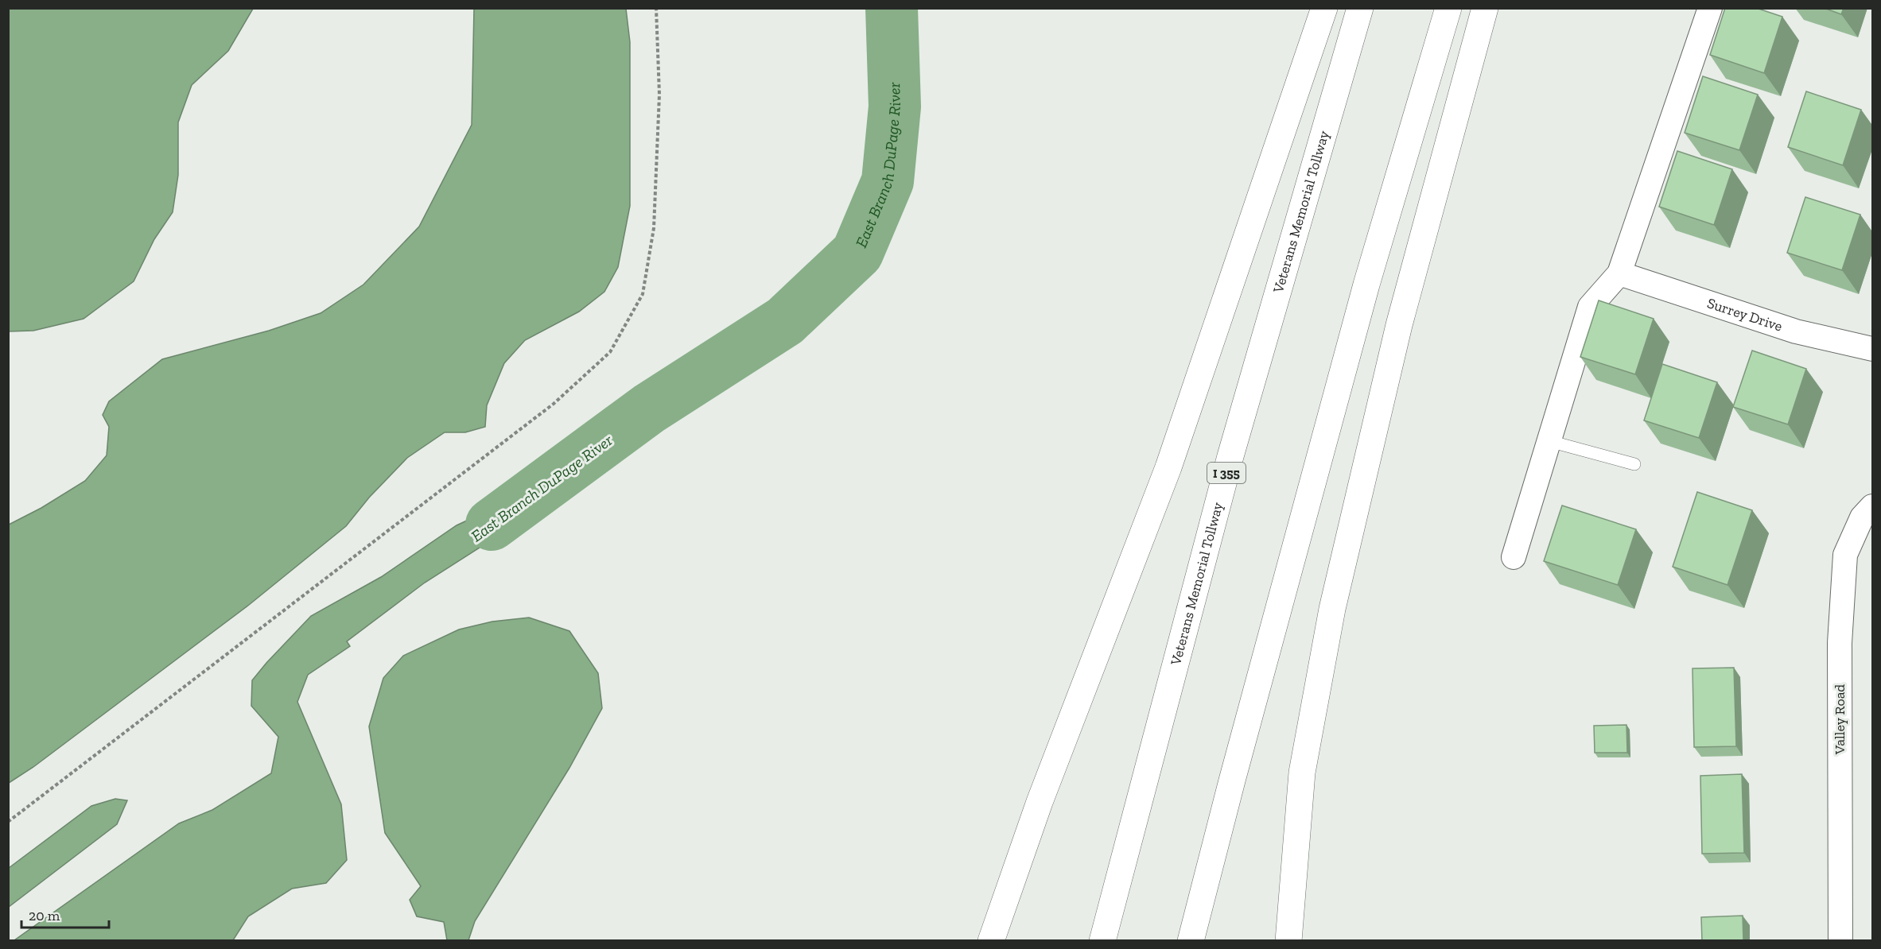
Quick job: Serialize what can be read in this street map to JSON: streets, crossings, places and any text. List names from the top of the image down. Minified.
{"streets":{"highway":["Veterans Memorial Tollway","I 355"],"street":["Surrey Drive","Valley Road"]},"water":["East Branch DuPage River"],"scale_bar":"20 m"}
